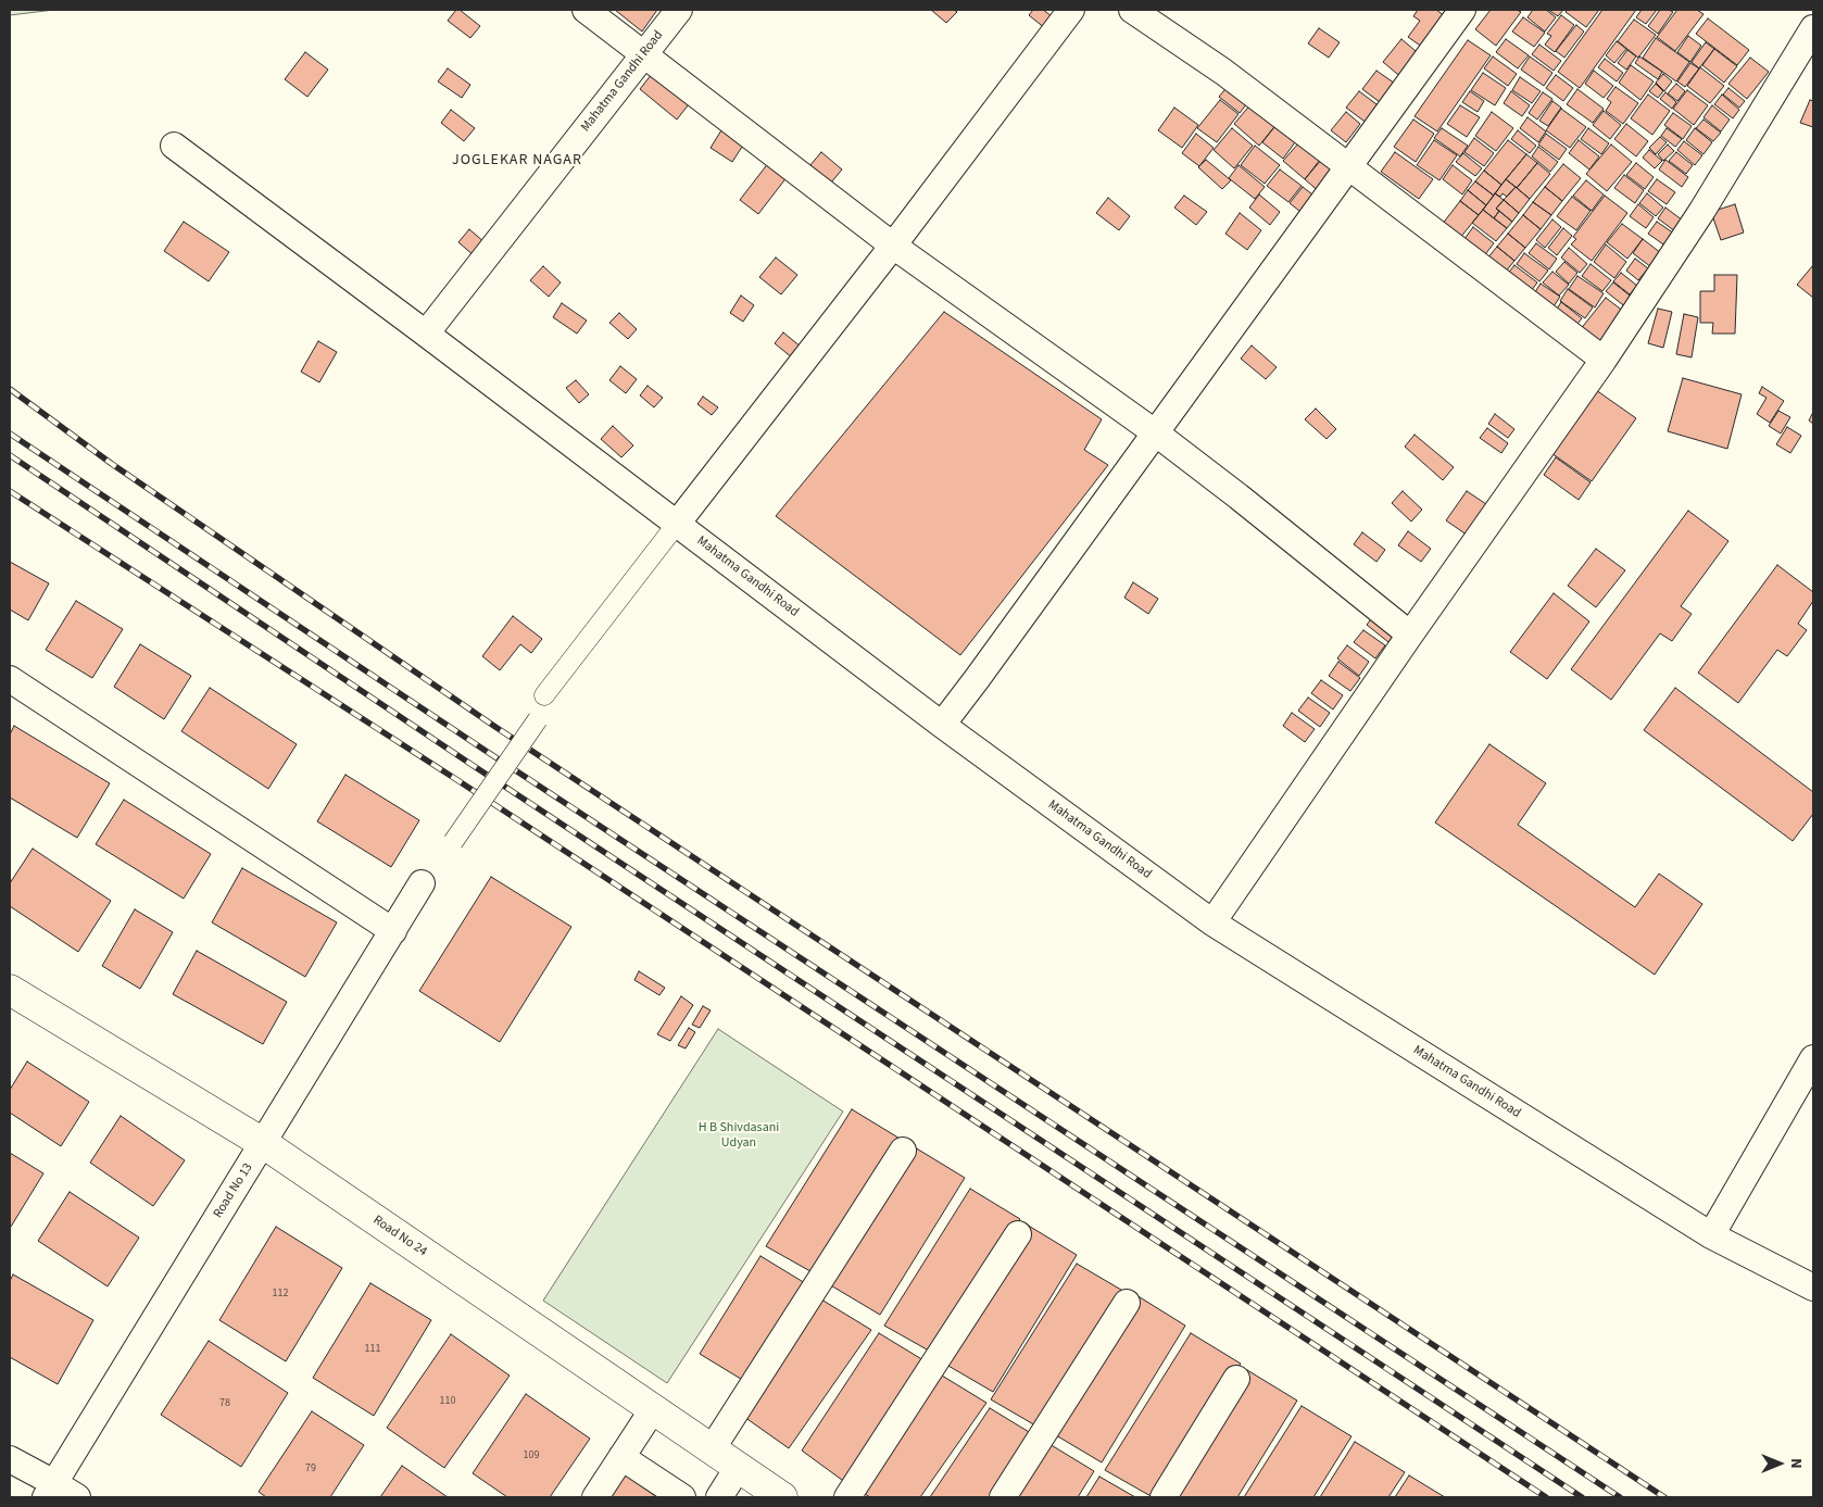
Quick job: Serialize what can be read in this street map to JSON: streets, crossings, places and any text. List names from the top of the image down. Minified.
{"streets":{"street":["Mahatma Gandhi Road","Road No 13","Road No 24"]},"crossings":[["Road No 13","Road No 24"]],"districts":["JOGLEKAR NAGAR"],"parks":["H B Shivdasani Udyan"],"house_numbers":["112","111","110","78","109","79"],"north":"right"}
